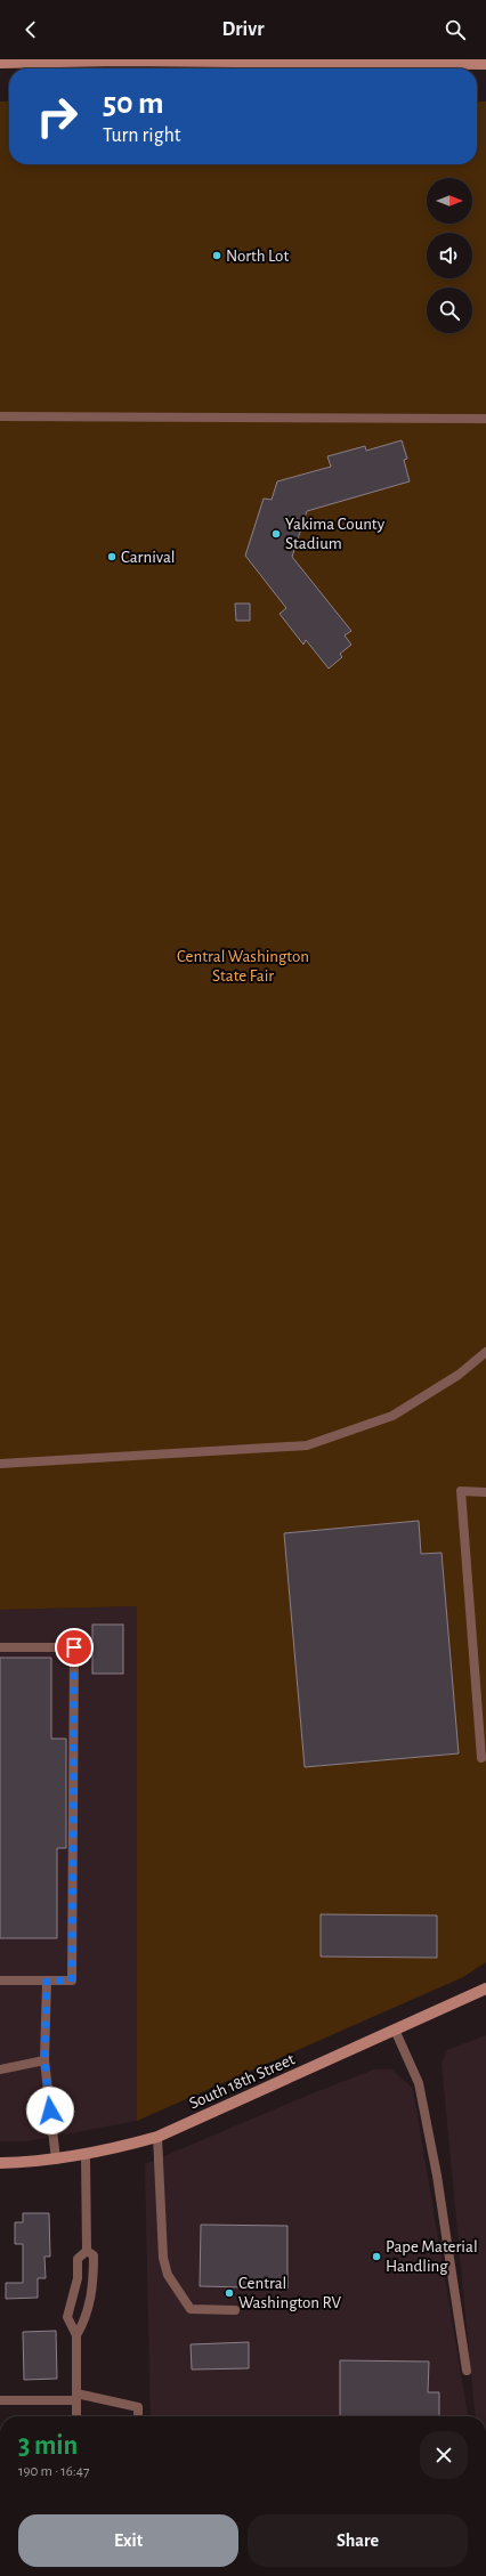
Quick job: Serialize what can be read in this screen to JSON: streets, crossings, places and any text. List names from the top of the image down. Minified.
{"streets":{"street":["South 18th Street"]},"parks":["Central Washington State Fair"],"places":["North Lot","Yakima County Stadium","Carnival","Pape Material Handling","Central Washington RV"],"north":"right","page":{"header":"Drivr","turn":["50 m","Turn right"],"heading":["3 min","190 m · 16:47"],"buttons":["Exit","Share"]}}
